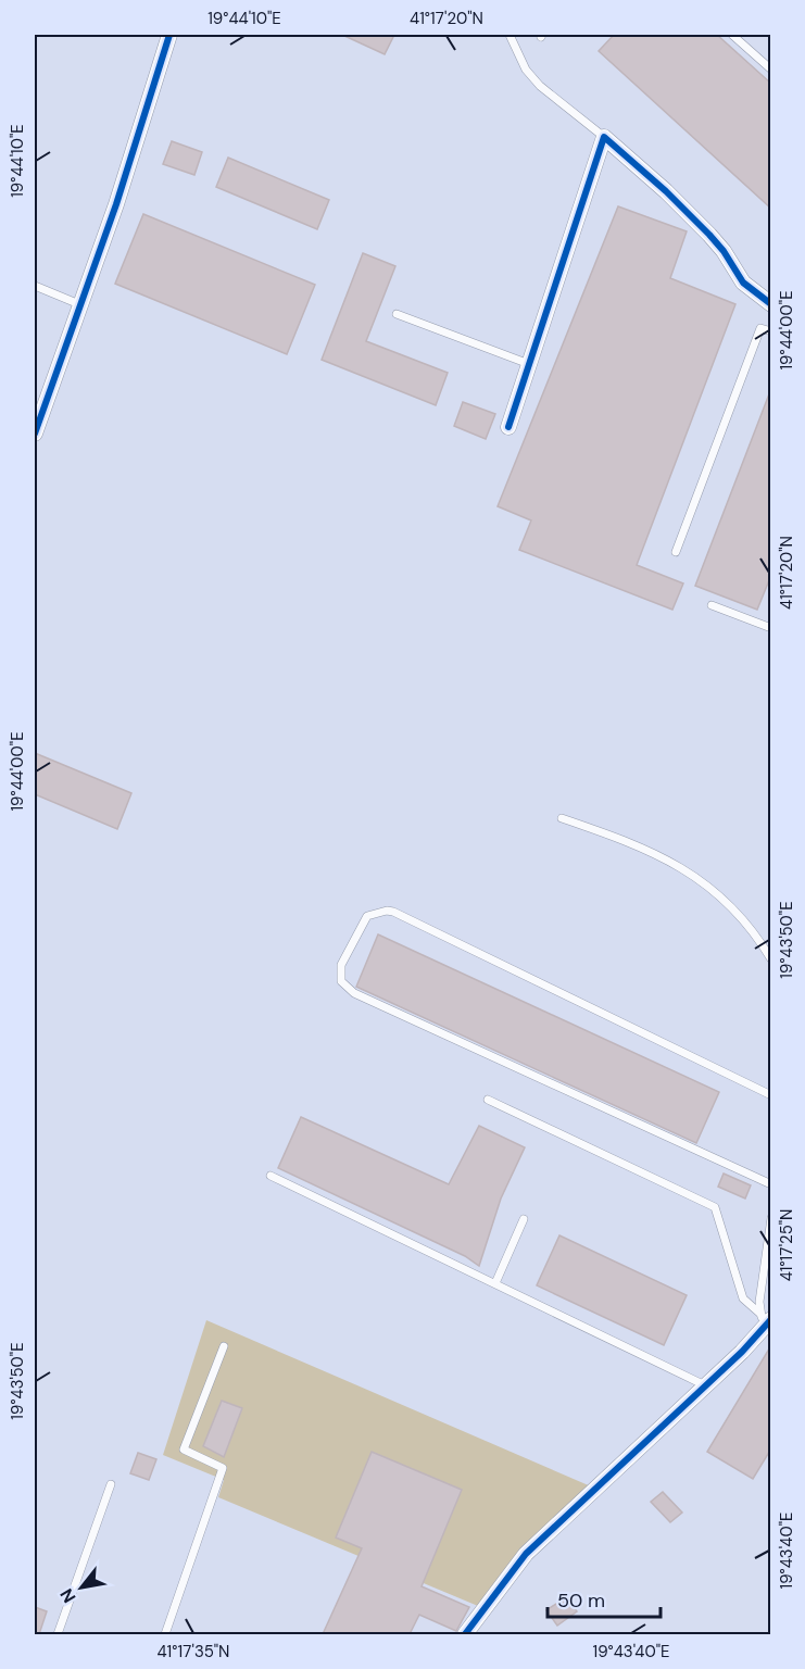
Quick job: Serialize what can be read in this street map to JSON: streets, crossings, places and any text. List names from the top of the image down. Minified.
{"scale_bar":"50 m","north":"bottom left","coordinates":["19°44'10\"E","41°17'20\"N","19°44'00\"E","19°43'50\"E","41°17'25\"N","19°43'40\"E","41°17'35\"N"]}
